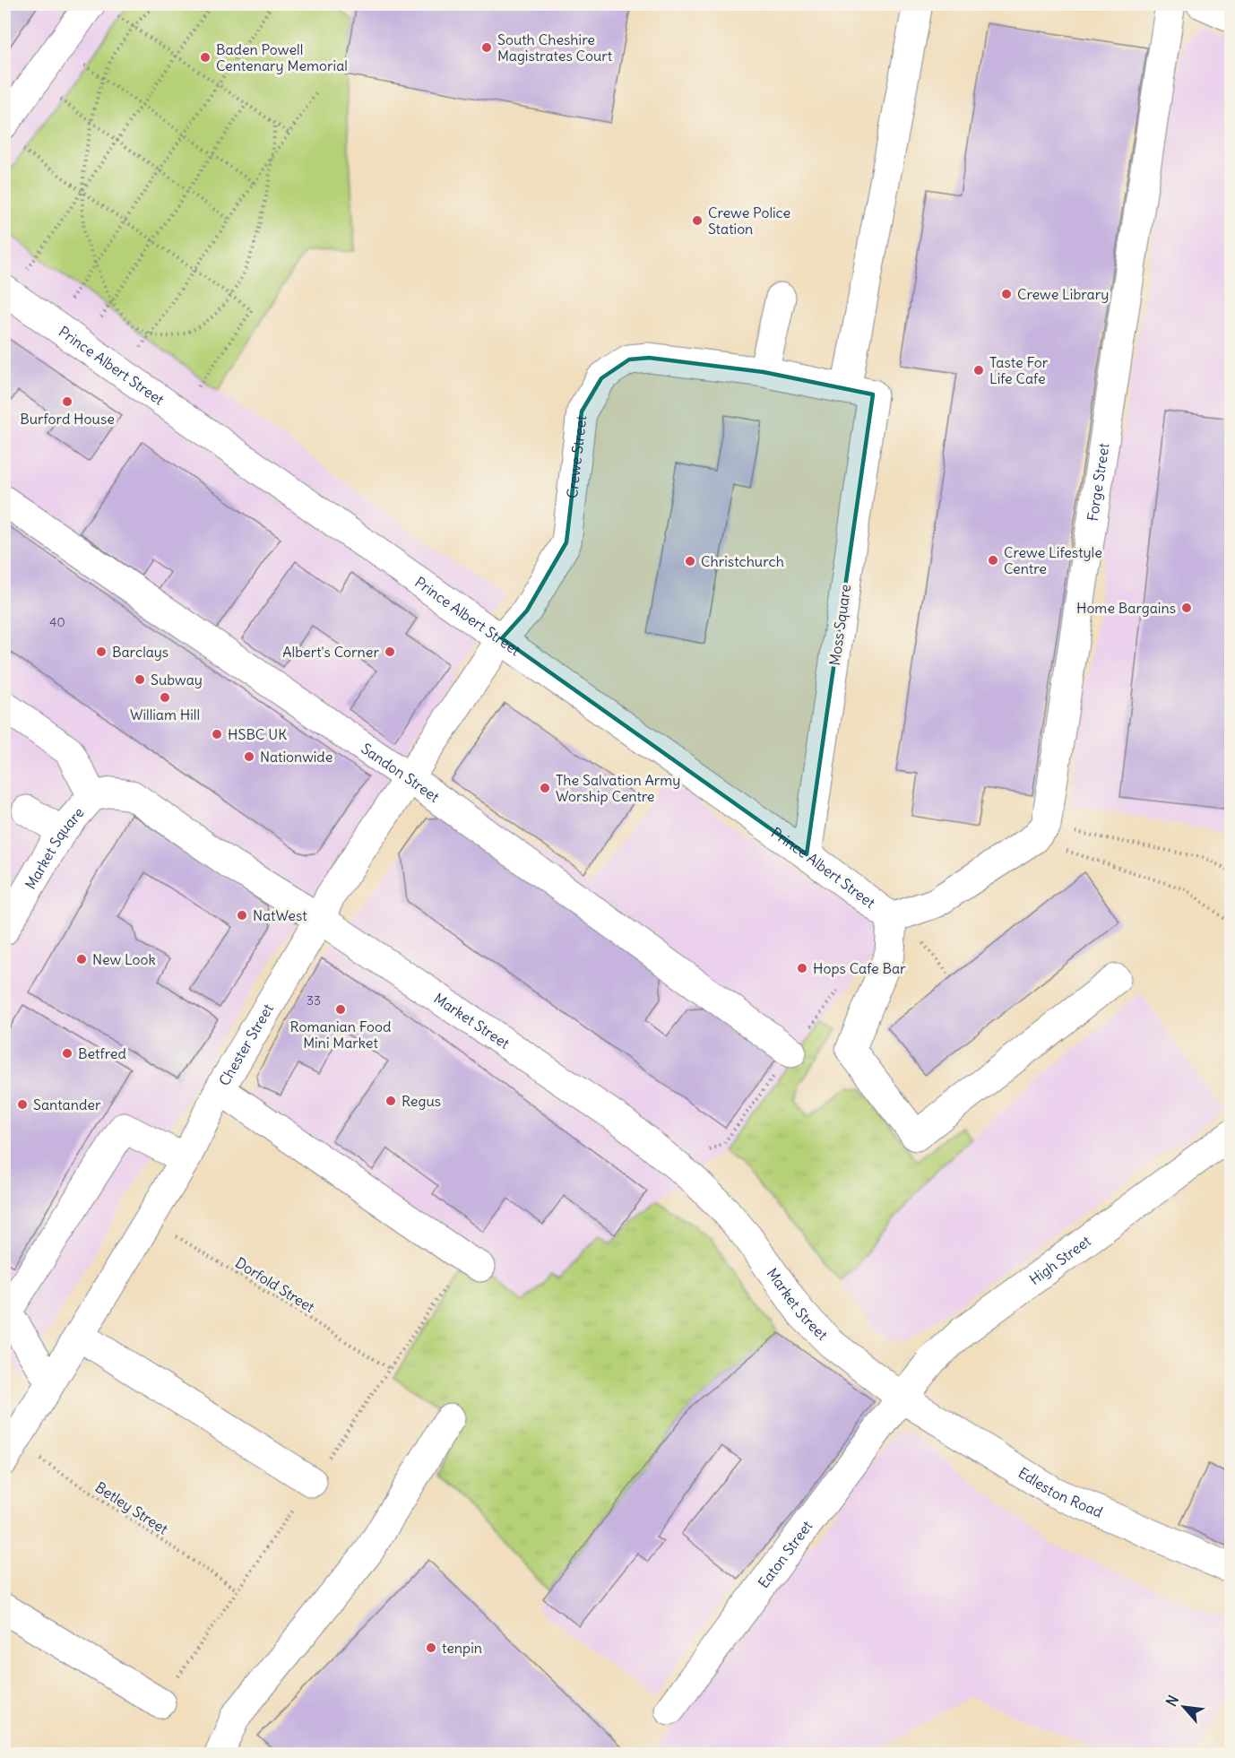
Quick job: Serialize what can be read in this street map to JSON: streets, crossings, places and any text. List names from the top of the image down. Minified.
{"streets":{"street":["Prince Albert Street","Crewe Street","Forge Street","Moss Square","Sandon Street","Market Square","Market Street","Chester Street","High Street","Edleston Road","Eaton Street"],"path":["Dorfold Street","Betley Street"]},"crossings":[["Prince Albert Street","Crewe Street"],["Prince Albert Street","Moss Square"],["Prince Albert Street","Chester Street"],["Crewe Street","Moss Square"],["Crewe Street","Chester Street"],["Sandon Street","Chester Street"],["Market Square","Market Street"],["Market Street","Chester Street"],["Market Street","High Street"],["Market Street","Edleston Road"],["Market Street","Eaton Street"],["Chester Street","Dorfold Street"],["Chester Street","Betley Street"],["High Street","Edleston Road"],["High Street","Eaton Street"],["Edleston Road","Eaton Street"]],"places":["South Cheshire Magistrates Court","Baden Powell Centenary Memorial","Crewe Police Station","Crewe Library","Taste For Life Cafe","Burford House","Crewe Lifestyle Centre","Christchurch","Home Bargains","Barclays","Albert's Corner","Subway","William Hill","HSBC UK","Nationwide","The Salvation Army Worship Centre","NatWest","New Look","Hops Cafe Bar","Romanian Food Mini Market","Betfred","Regus","Santander","tenpin"],"house_numbers":["40","33"],"north":"top left"}
